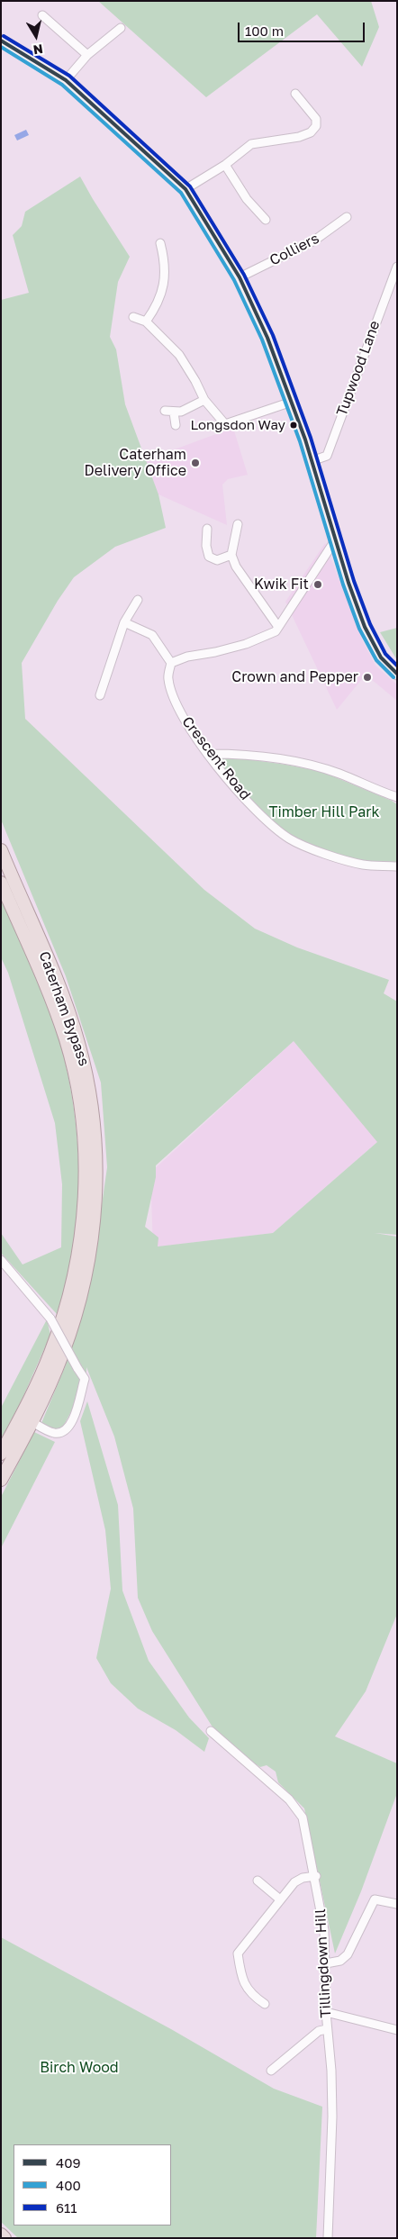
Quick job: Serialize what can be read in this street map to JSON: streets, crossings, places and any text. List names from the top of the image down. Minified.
{"streets":{"highway":["Caterham Bypass"],"street":["Colliers","Tupwood Lane","Crescent Road","Tillingdown Hill"]},"parks":["Timber Hill Park","Birch Wood"],"places":["Longsdon Way","Caterham Delivery Office","Kwik Fit","Crown and Pepper"],"lines":["transit line 611","transit line 409","transit line 400"],"legend":["409","400","611"],"scale_bar":"100 m","north":"bottom"}
